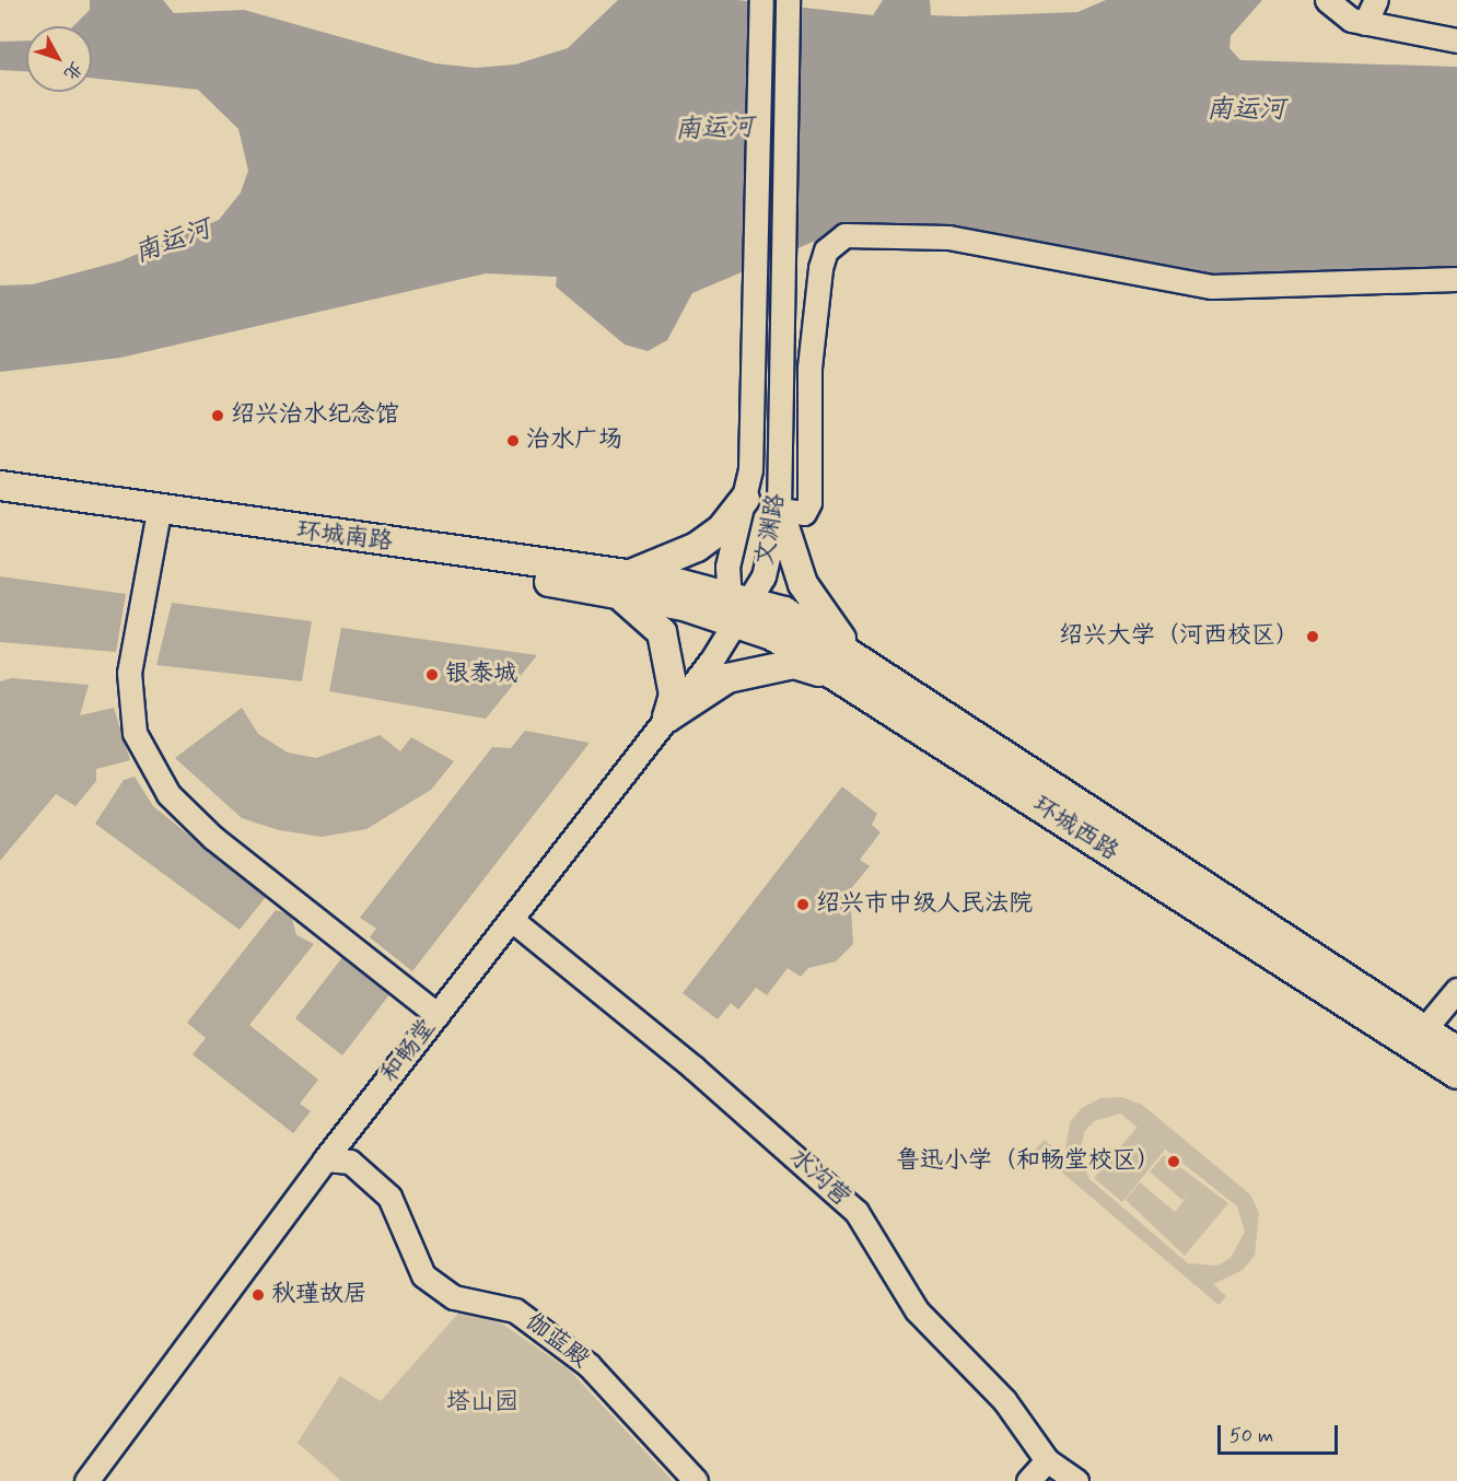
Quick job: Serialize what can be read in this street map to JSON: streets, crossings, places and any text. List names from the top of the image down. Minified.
{"streets":{"main road":["环城南路","环城西路"],"street":["文渊路","和畅堂","水沟营","伽蓝殿"]},"crossings":[["文渊路","环城西路"],["文渊路","和畅堂"],["环城南路","环城西路"],["环城西路","和畅堂"],["和畅堂","水沟营"],["和畅堂","伽蓝殿"]],"water":["南运河"],"parks":["塔山园"],"places":["绍兴治水纪念馆","治水广场","绍兴大学（河西校区）","银泰城","绍兴市中级人民法院","鲁迅小学（和畅堂校区）","秋瑾故居"],"scale_bar":"50 m","north":"bottom right"}
